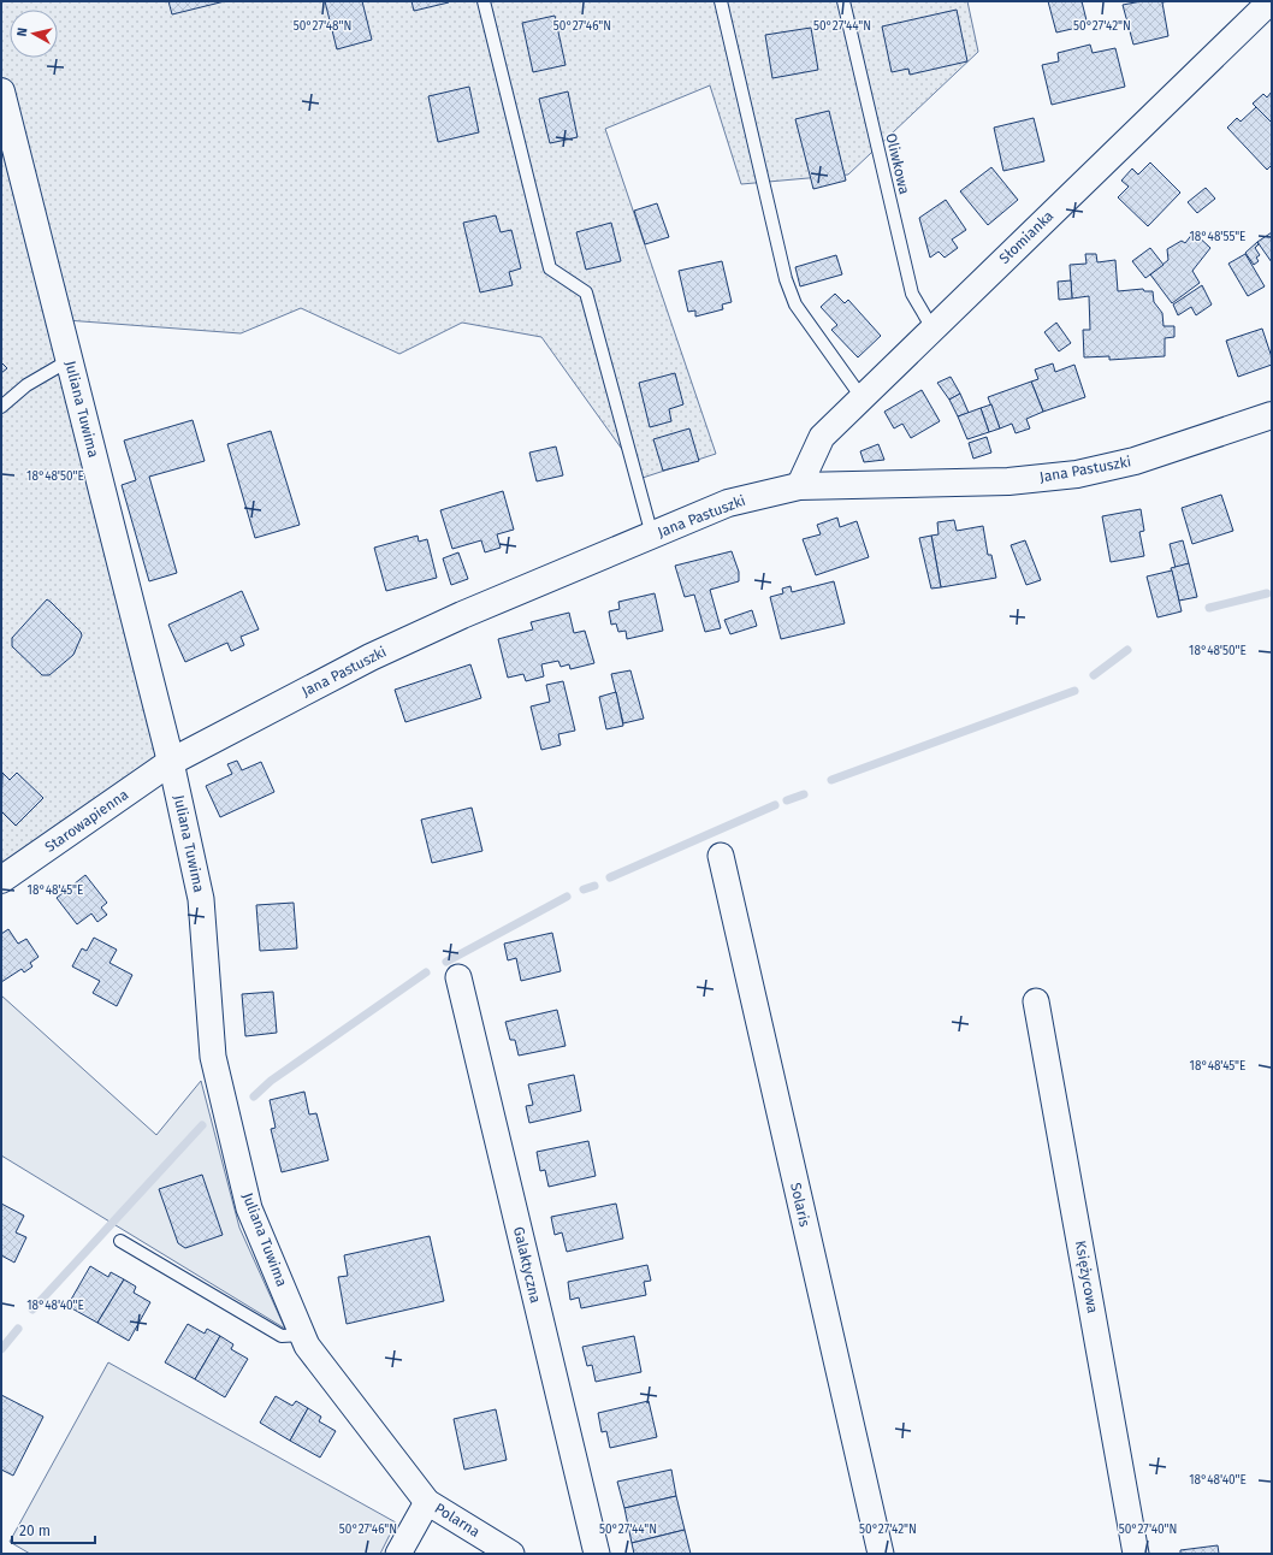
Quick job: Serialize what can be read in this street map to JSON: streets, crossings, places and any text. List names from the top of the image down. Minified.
{"streets":{"street":["Słomianka","Juliana Tuwima","Jana Pastuszki","Starowapienna","Solaris","Galaktyczna","Księżycowa","Polarna"],"lane":["Oliwkowa"]},"crossings":[["Oliwkowa","Słomianka"],["Słomianka","Jana Pastuszki"],["Juliana Tuwima","Jana Pastuszki"],["Juliana Tuwima","Starowapienna"],["Juliana Tuwima","Polarna"],["Jana Pastuszki","Starowapienna"]],"scale_bar":"20 m","north":"left","coordinates":["50°27'48\"N","50°27'46\"N","50°27'44\"N","50°27'42\"N","18°48'55\"E","18°48'50\"E","18°48'45\"E","18°48'40\"E","50°27'40\"N"]}
